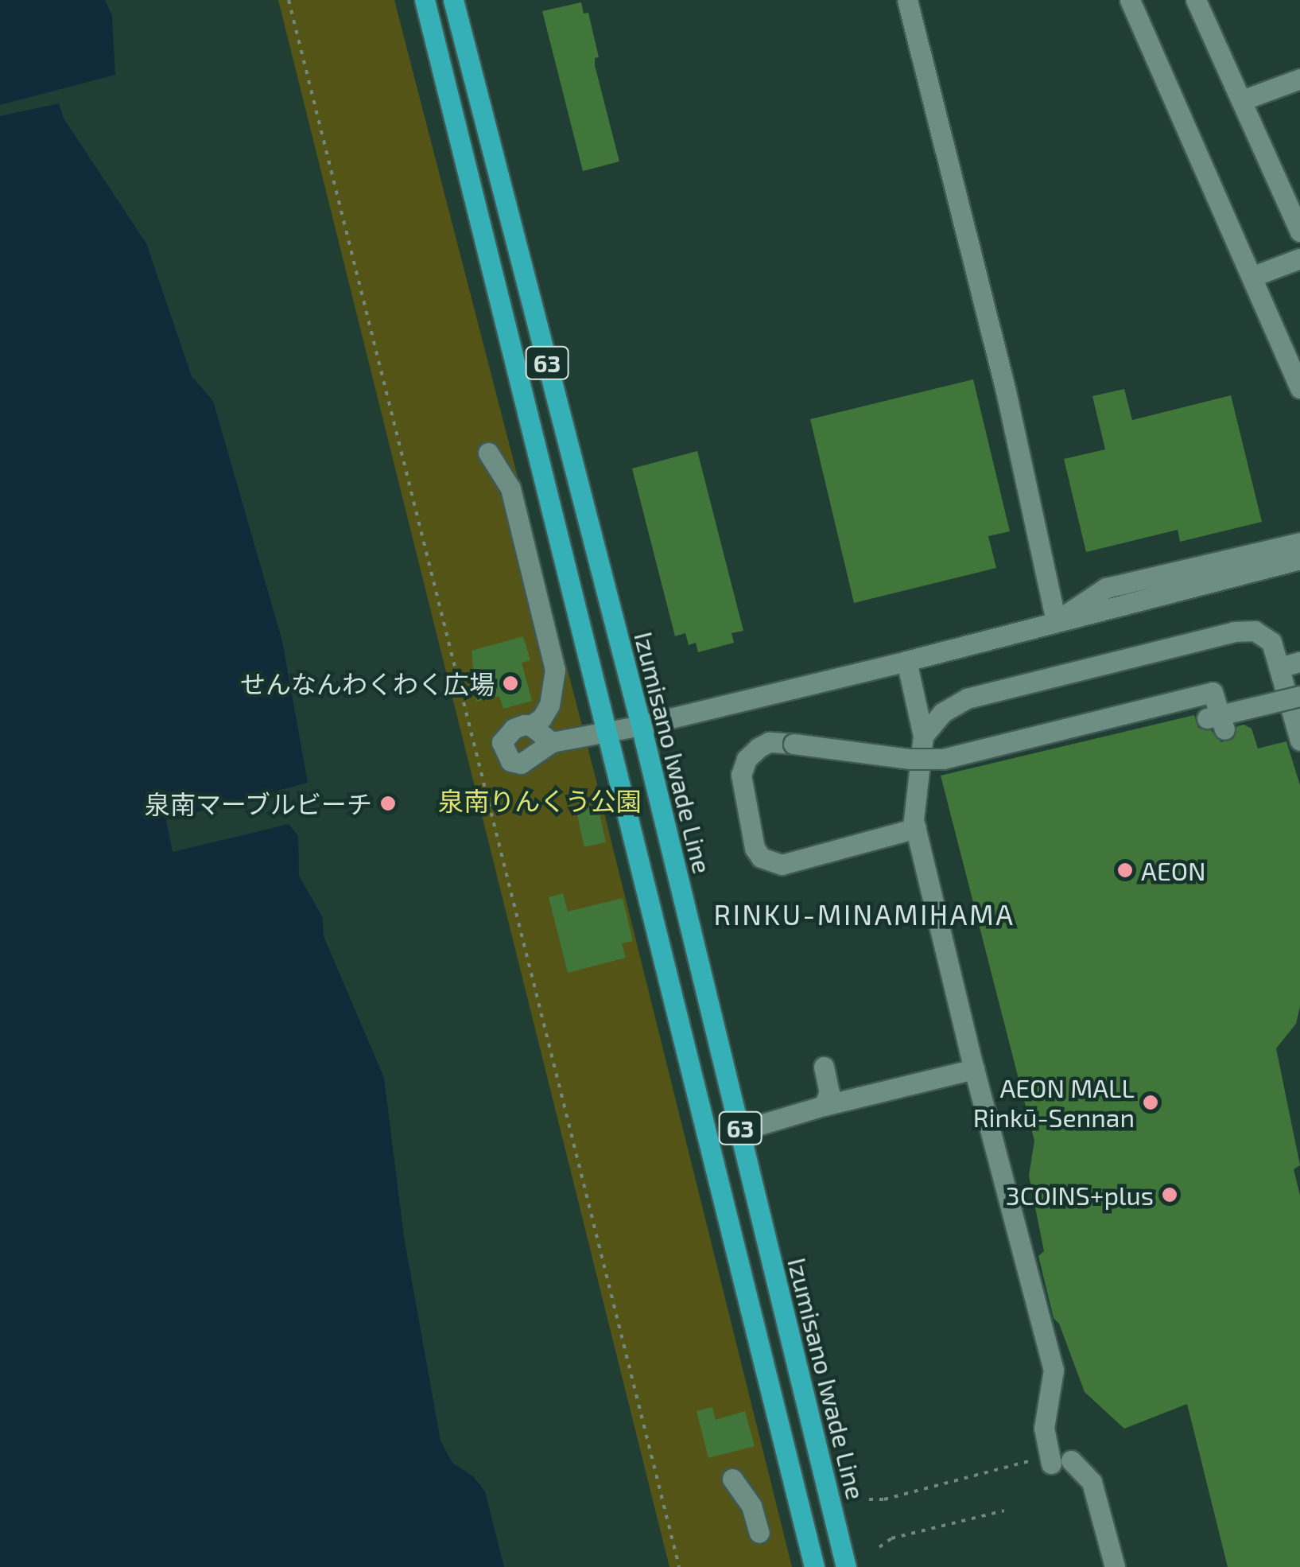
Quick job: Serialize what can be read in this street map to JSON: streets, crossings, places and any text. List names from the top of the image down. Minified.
{"streets":{"main road":["63","Izumisano Iwade Line"]},"districts":["RINKU-MINAMIHAMA"],"parks":["泉南りんくう公園"],"places":["せんなんわくわく広場","泉南マーブルビーチ","AEON","AEON MALL Rinkū-Sennan","3COINS+plus"]}
